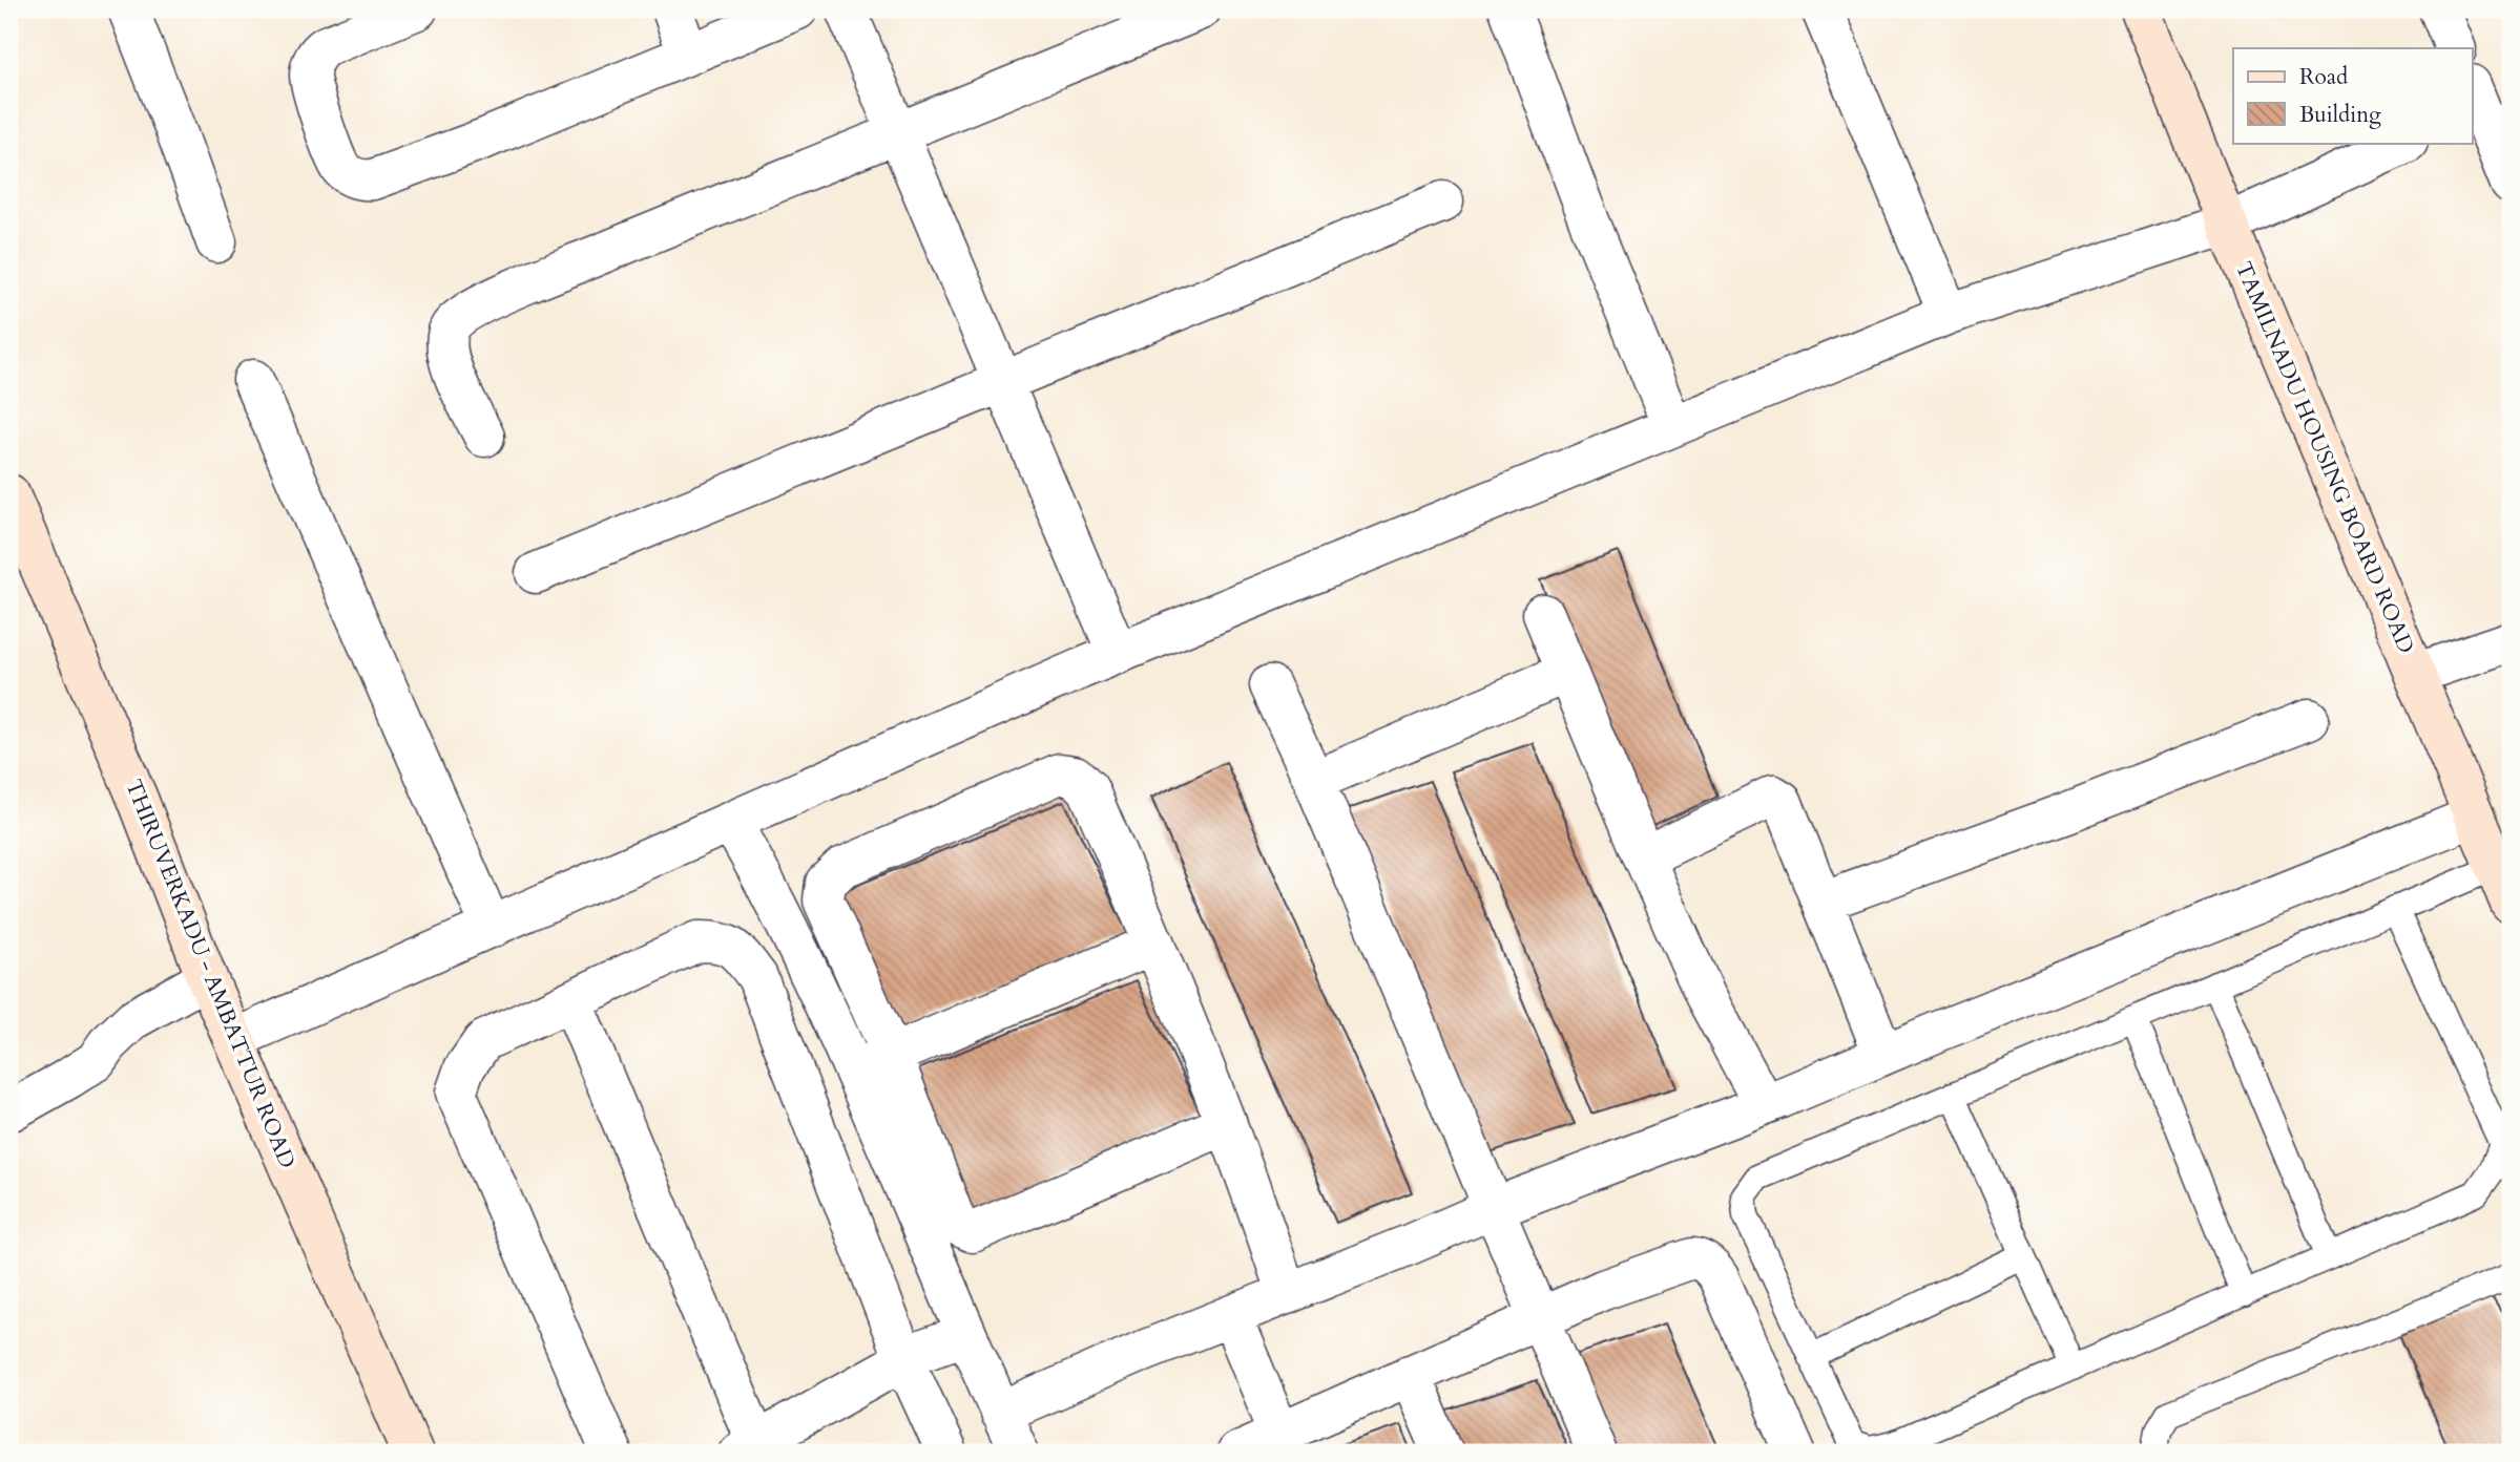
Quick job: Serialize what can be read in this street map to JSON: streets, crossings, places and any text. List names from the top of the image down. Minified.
{"streets":{"main road":["TAMILNADU HOUSING BOARD ROAD","THIRUVERKADU - AMBATTUR ROAD"]},"legend":["Road","Building"]}
